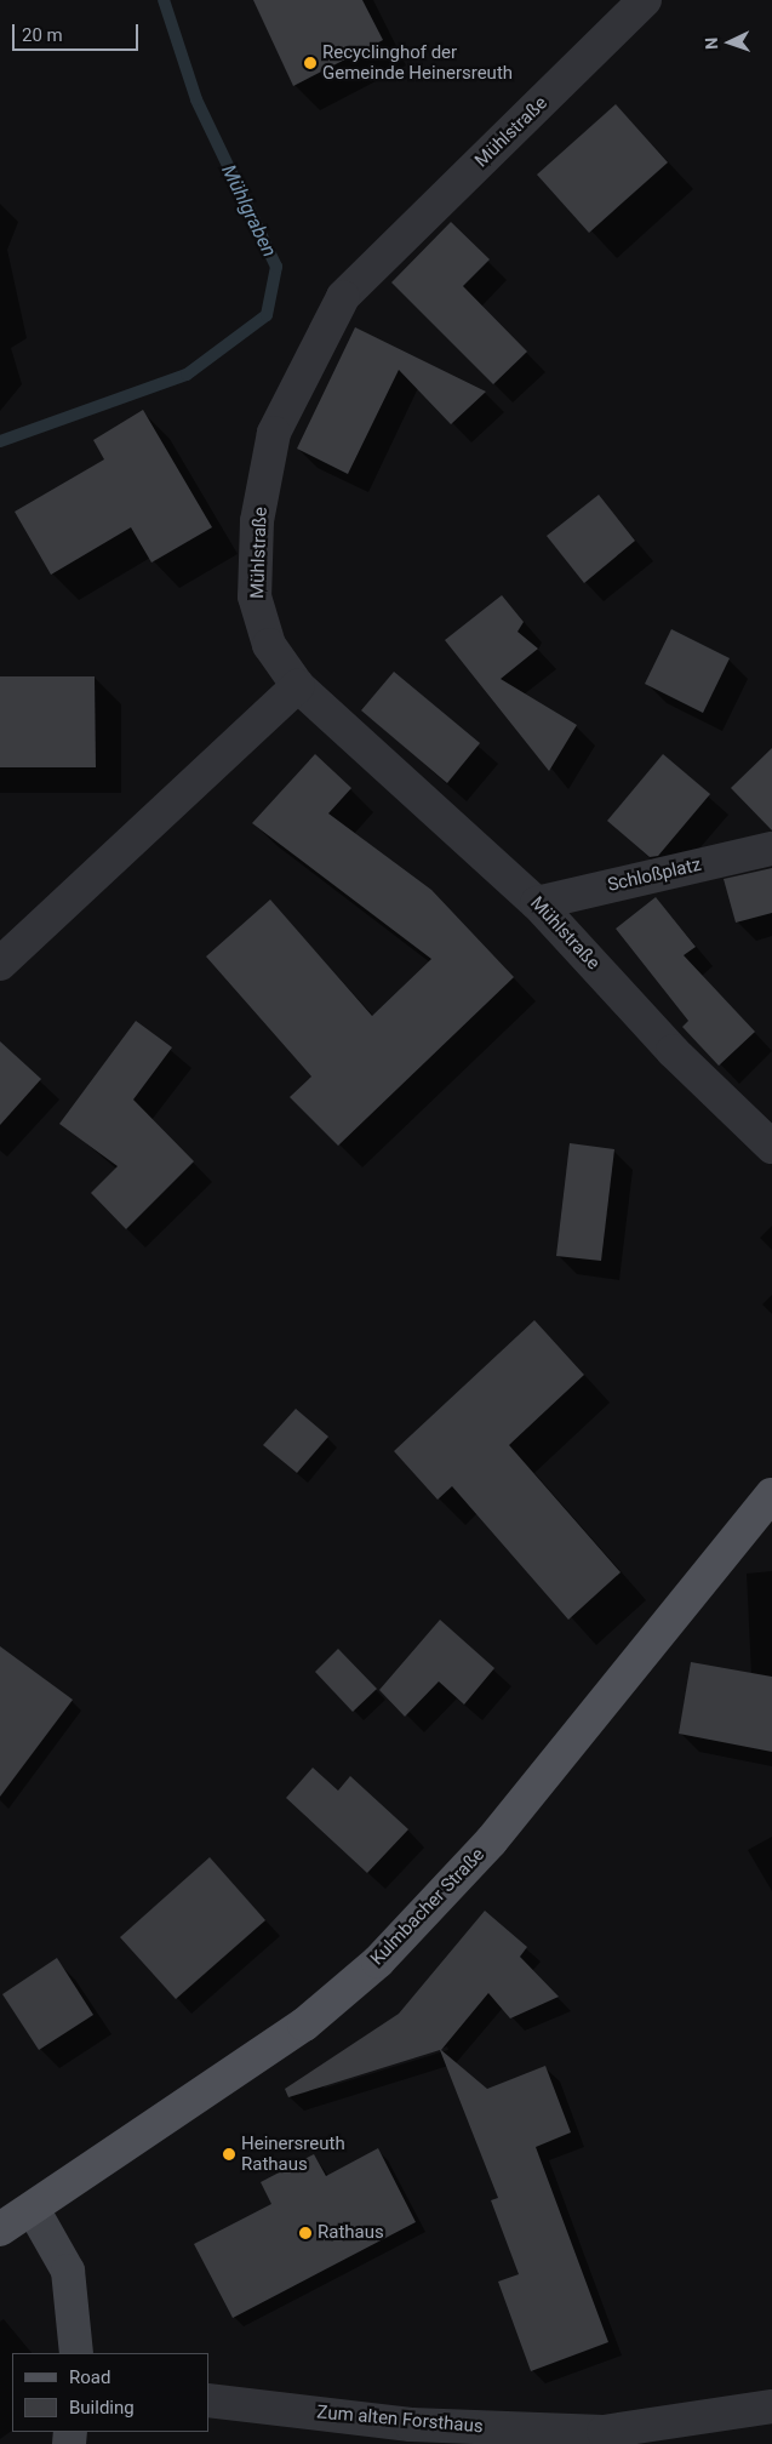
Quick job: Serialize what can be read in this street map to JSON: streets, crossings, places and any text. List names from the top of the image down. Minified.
{"streets":{"main road":["Kulmbacher Straße"],"street":["Mühlstraße","Schloßplatz","Zum alten Forsthaus"]},"crossings":[["Mühlstraße","Schloßplatz"]],"water":["Mühlgraben"],"places":["Recyclinghof der Gemeinde Heinersreuth","Heinersreuth Rathaus","Rathaus"],"legend":["Road","Building"],"scale_bar":"20 m","north":"left"}
